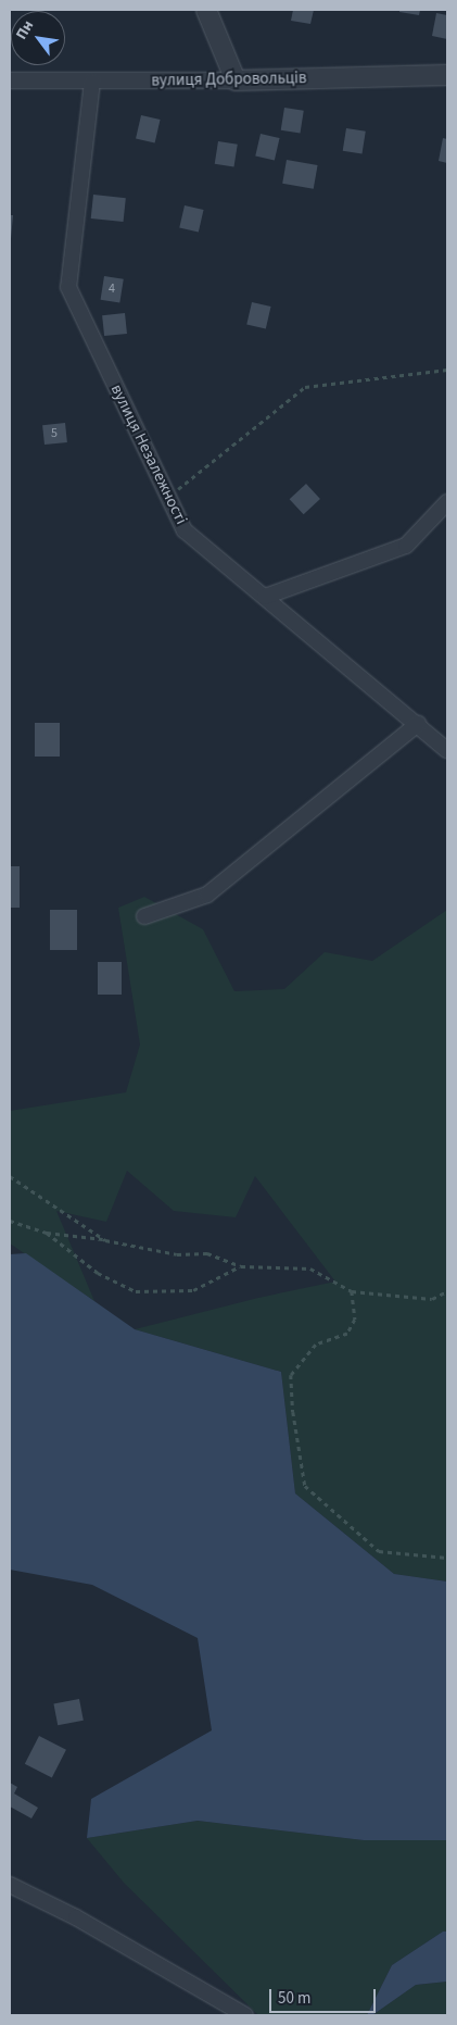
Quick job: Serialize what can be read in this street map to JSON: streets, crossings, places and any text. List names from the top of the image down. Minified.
{"streets":{"street":["вулиця Добровольців","вулиця Незалежності"]},"crossings":[["вулиця Добровольців","вулиця Незалежності"]],"house_numbers":["4","5"],"scale_bar":"50 m","north":"top left"}
